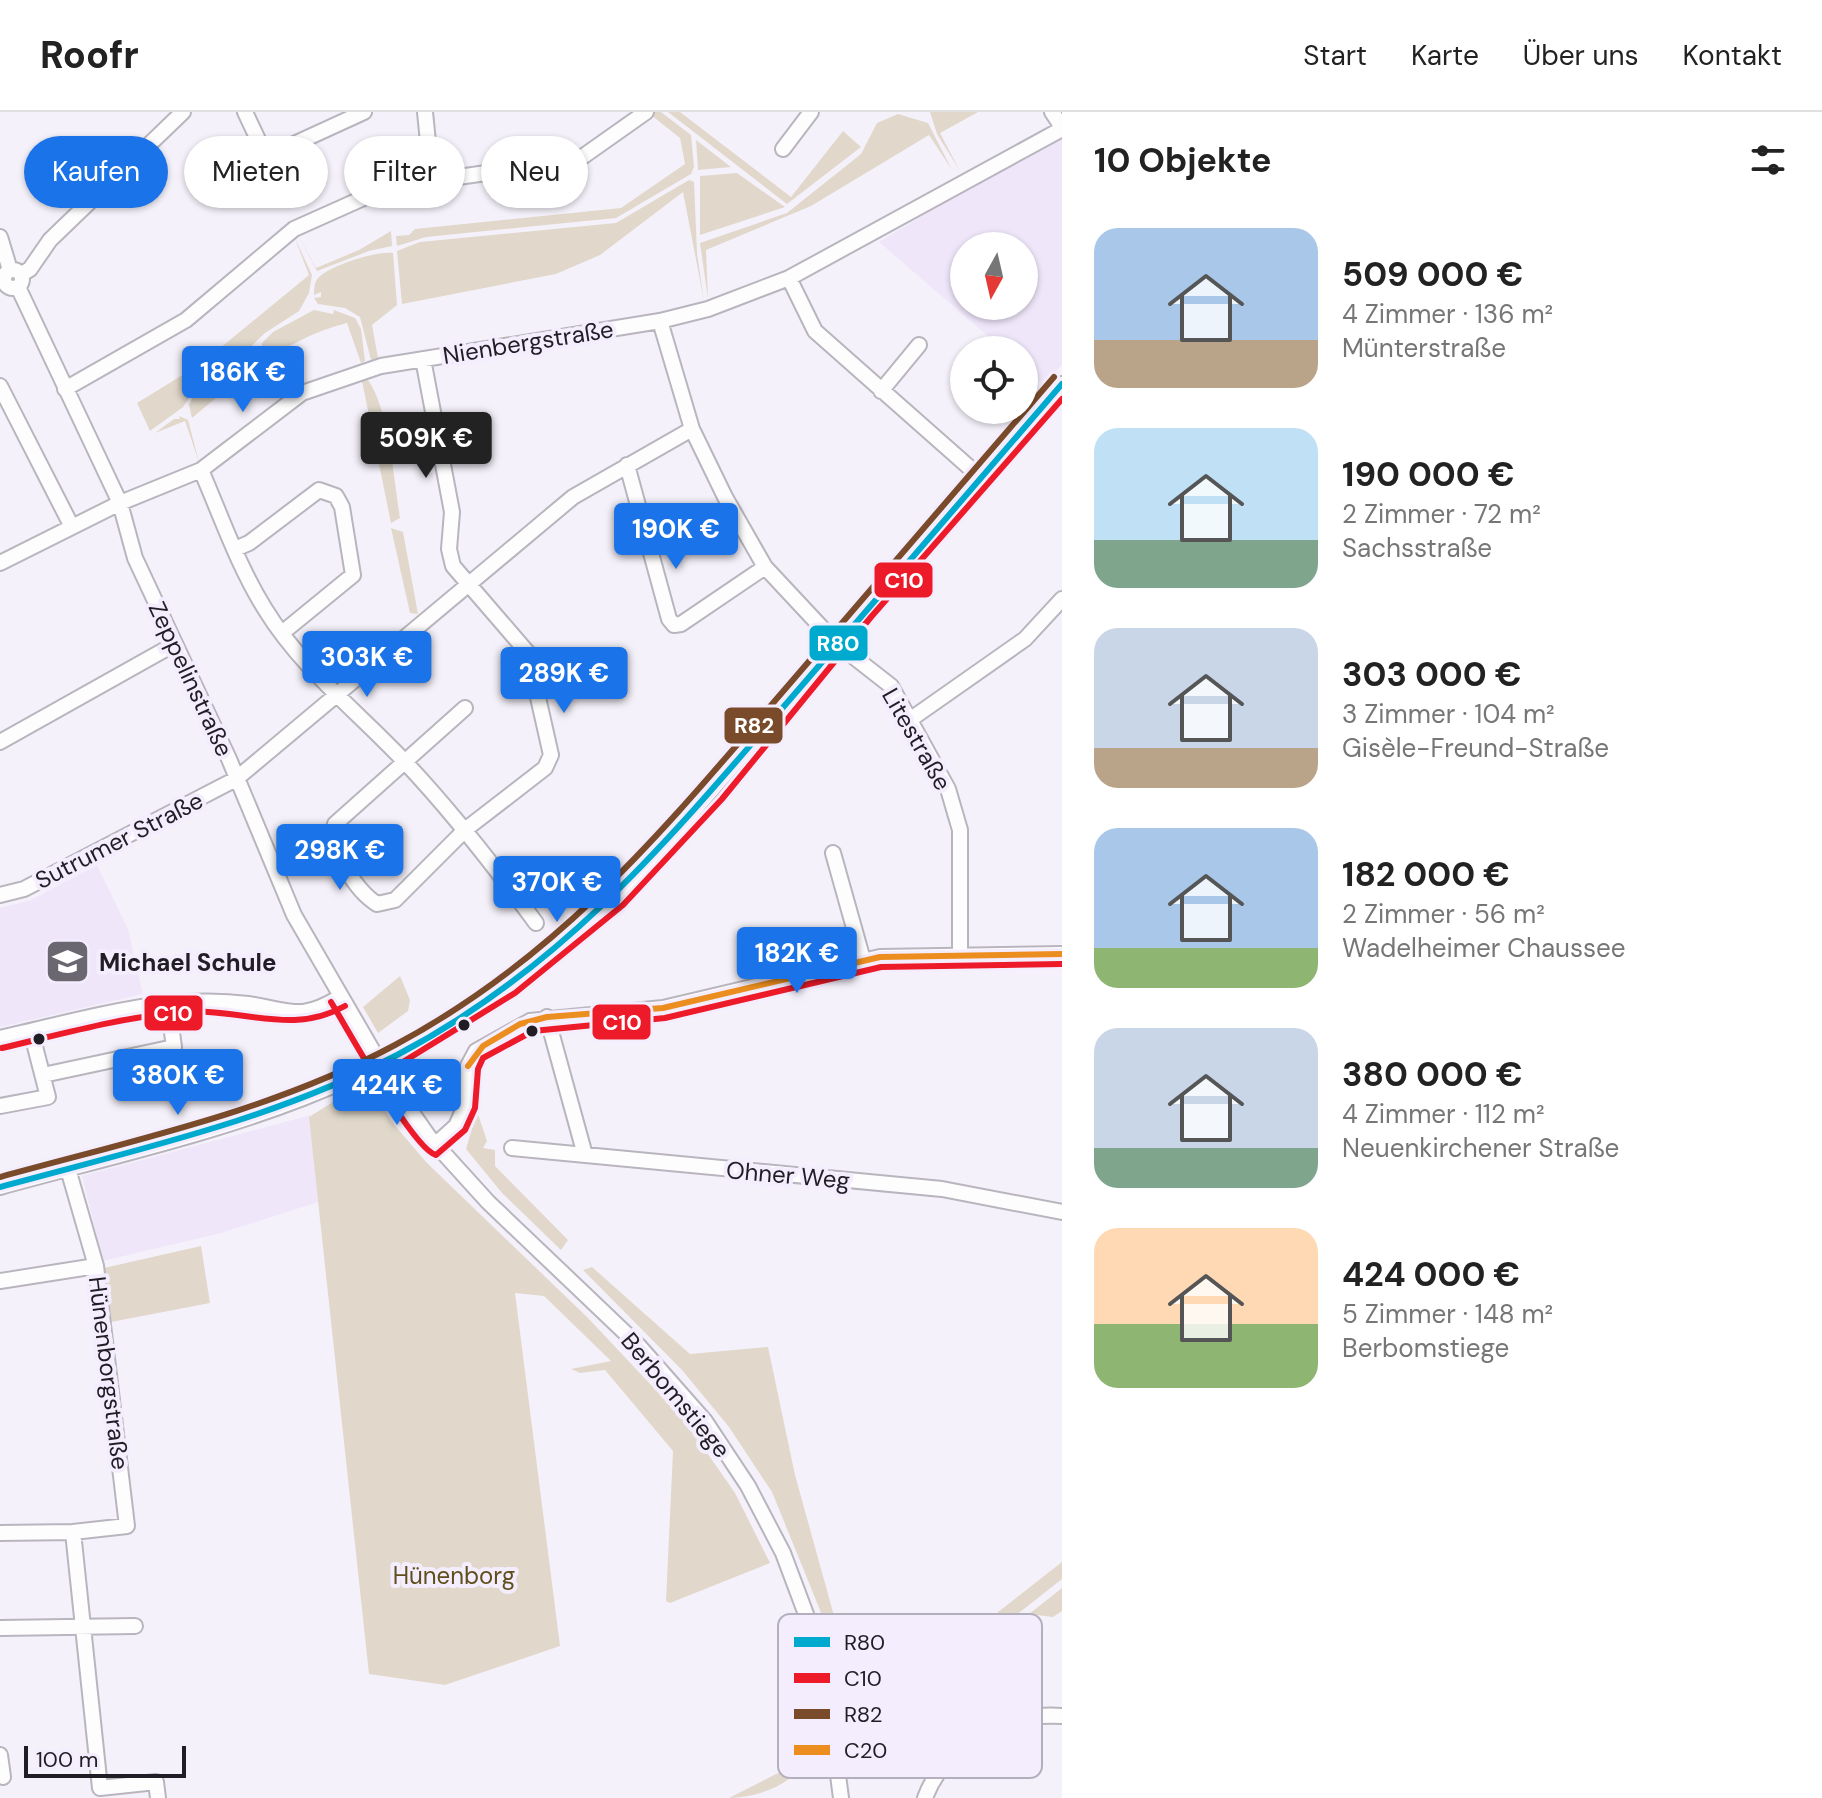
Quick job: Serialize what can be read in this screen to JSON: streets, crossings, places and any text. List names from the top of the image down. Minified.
{"streets":{"street":["Nienbergstraße","Zeppelinstraße","Litestraße","Sutrumer Straße","Ohner Weg","Hünenborgstraße","Berbomstiege"]},"crossings":[["Nienbergstraße","Zeppelinstraße"],["Nienbergstraße","Litestraße"],["Zeppelinstraße","Sutrumer Straße"],["Zeppelinstraße","Berbomstiege"],["Litestraße","Sutrumer Straße"]],"parks":["Hünenborg"],"places":{"school or university":["Michael Schule"]},"lines":["transit line R82","transit line R80","transit line C10","transit line C20"],"legend":["R80","C10","R82","C20"],"scale_bar":"100 m","north":"bottom","page":{"header":"Roofr","nav":["Start","Karte","Über uns","Kontakt"],"heading":"10 Objekte","chip":["Kaufen","Mieten","Filter","Neu"],"list":[{"name":"509 000 €","note":"4 Zimmer · 136 m² · Münterstraße"},{"name":"190 000 €","note":"2 Zimmer · 72 m² · Sachsstraße"},{"name":"303 000 €","note":"3 Zimmer · 104 m² · Gisèle-Freund-Straße"},{"name":"182 000 €","note":"2 Zimmer · 56 m² · Wadelheimer Chaussee"},{"name":"380 000 €","note":"4 Zimmer · 112 m² · Neuenkirchener Straße"},{"name":"424 000 €","note":"5 Zimmer · 148 m² · Berbomstiege"}],"price":["186K €","509K €","190K €","303K €","289K €","298K €","370K €","182K €","380K €","424K €"],"scale":"100 m"}}
